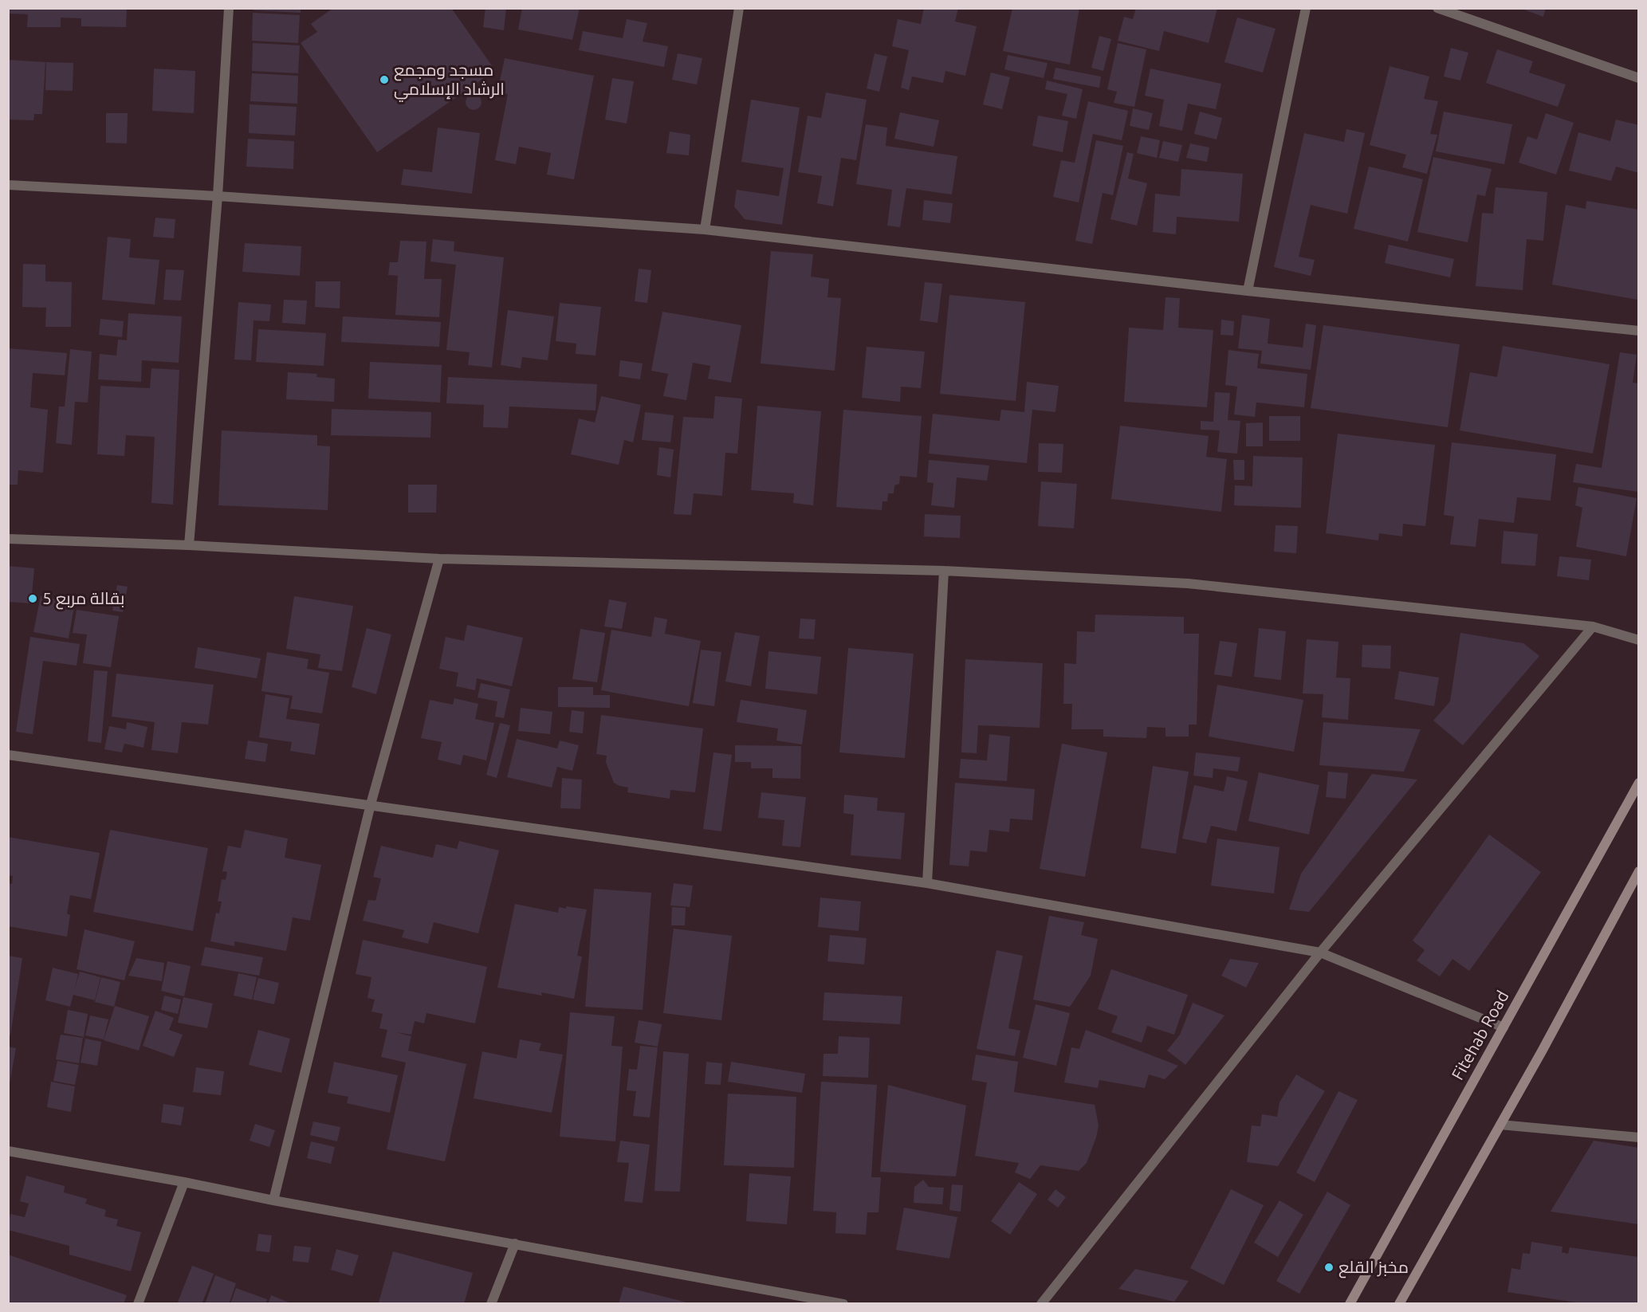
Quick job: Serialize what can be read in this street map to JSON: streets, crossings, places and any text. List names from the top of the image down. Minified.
{"streets":{"main road":["Fitehab Road"]},"places":["مسجد ومجمع الرشاد الإسلامي","بقالة مربع 5","مخبز القلع"]}
